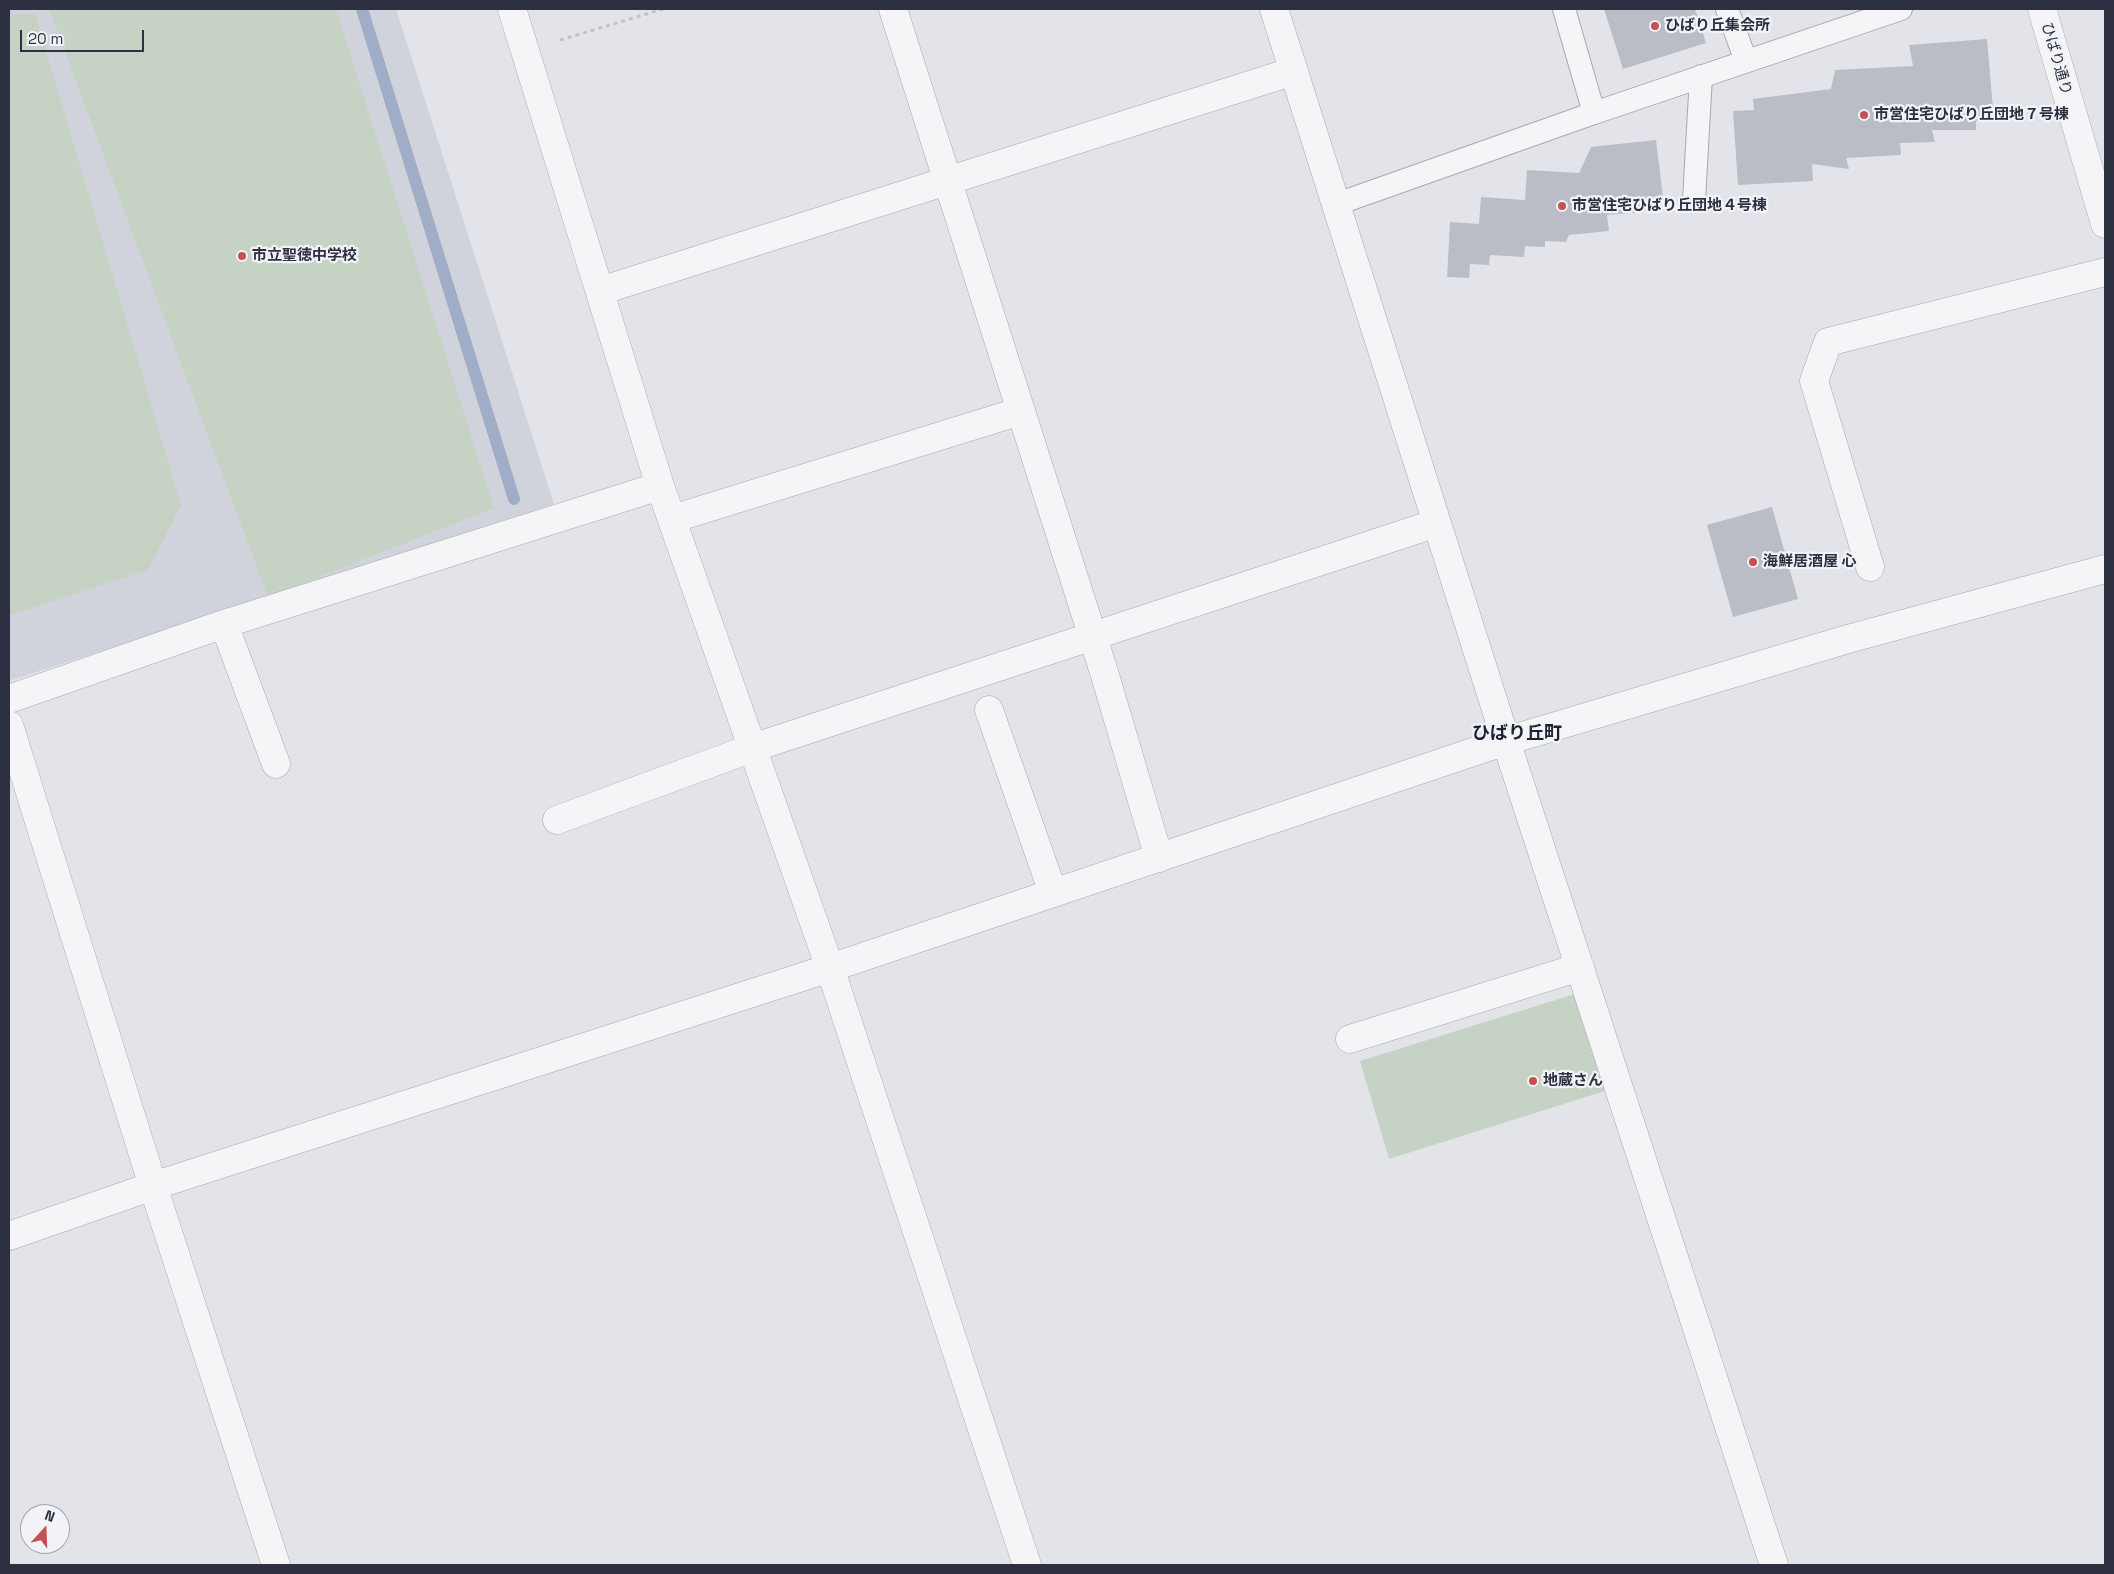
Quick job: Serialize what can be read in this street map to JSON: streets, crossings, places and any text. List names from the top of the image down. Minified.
{"streets":{"street":["ひばり通り"]},"districts":["ひばり丘町"],"places":["ひばり丘集会所","市営住宅ひばり丘団地７号棟","市営住宅ひばり丘団地４号棟","市立聖徳中学校","海鮮居酒屋 心","地蔵さん"],"scale_bar":"20 m","north":"top"}
